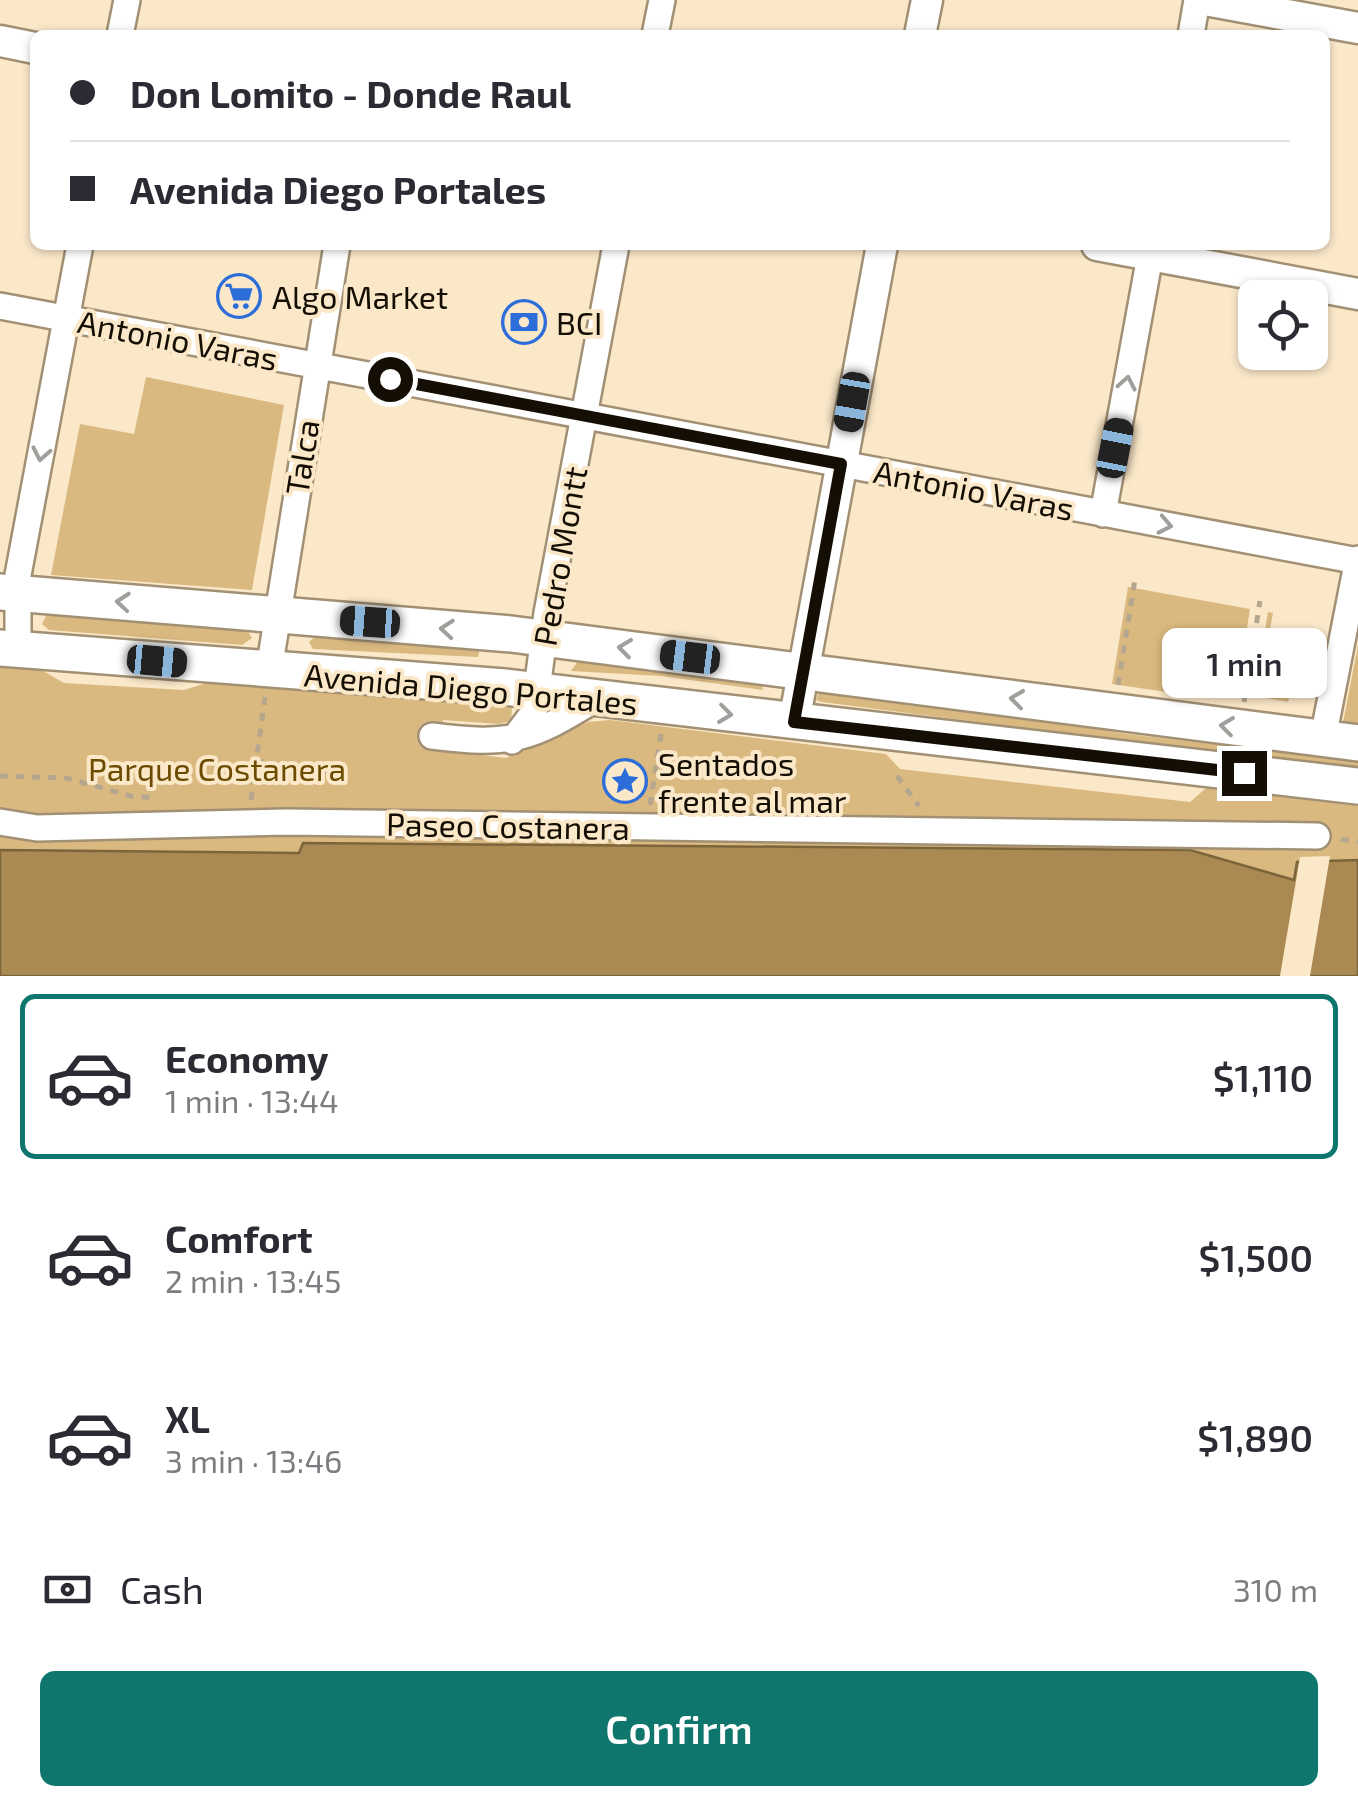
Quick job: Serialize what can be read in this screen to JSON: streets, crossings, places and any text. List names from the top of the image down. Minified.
{"streets":{"highway":["Avenida Diego Portales"],"street":["Antonio Varas","Talca","Pedro Montt","Paseo Costanera"]},"crossings":[["Antonio Varas","Talca"],["Antonio Varas","Pedro Montt"],["Talca","Avenida Diego Portales"],["Pedro Montt","Avenida Diego Portales"]],"parks":["Parque Costanera"],"places":{"supermarket":["Algo Market"],"bank":["BCI"],"place":["Sentados frente al mar"]},"page":{"banner":["Don Lomito - Donde Raul","Avenida Diego Portales"],"bubble":"1 min","list":[{"name":"Economy","note":"1 min · 13:44","value":"$1,110"},{"name":"Comfort","note":"2 min · 13:45","value":"$1,500"},{"name":"XL","note":"3 min · 13:46","value":"$1,890"}],"pay":["Cash","310 m"],"buttons":"Confirm"}}
